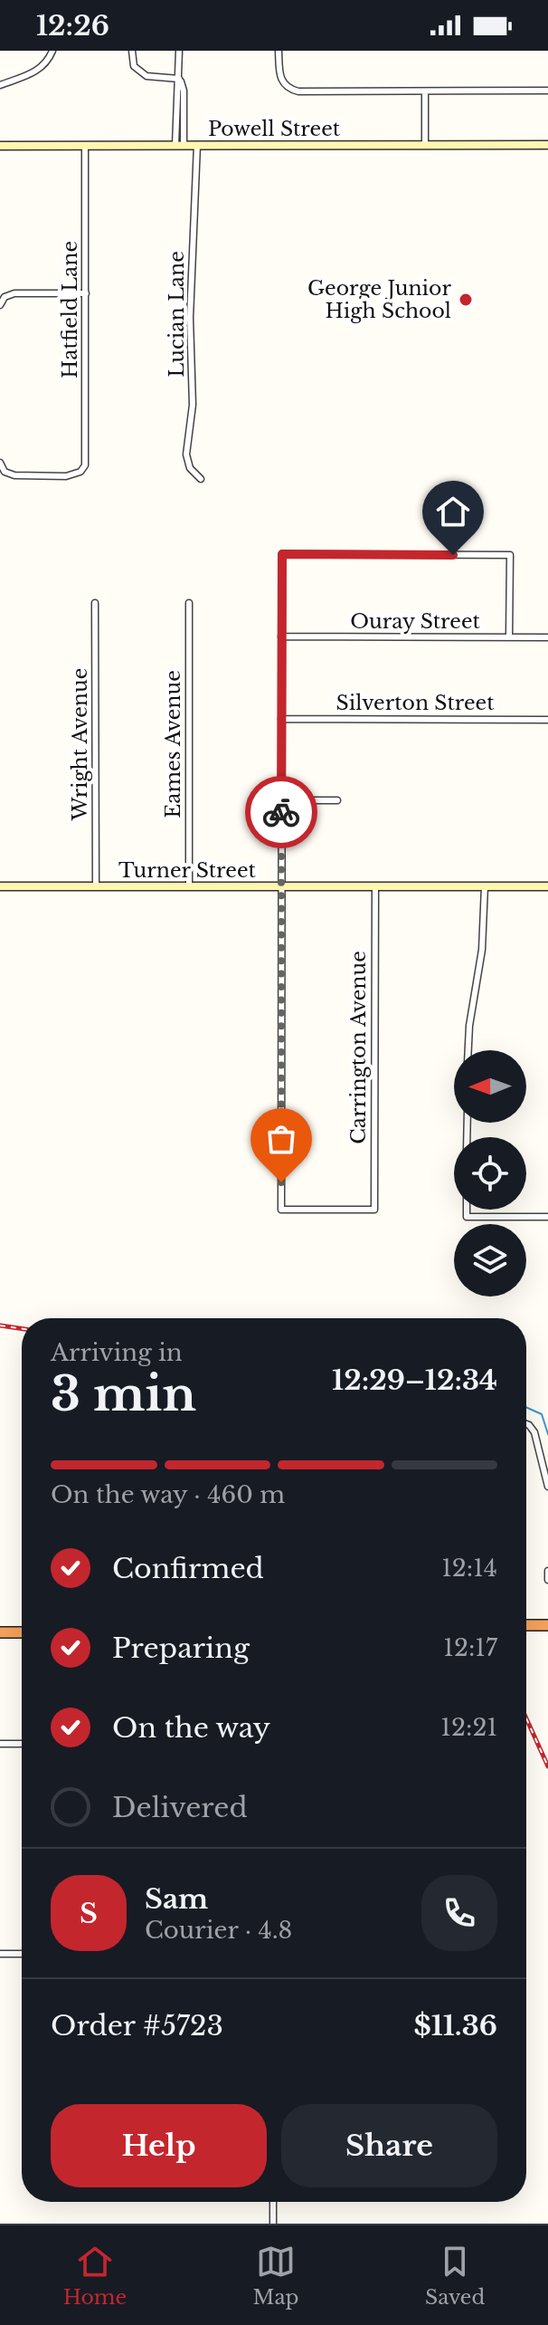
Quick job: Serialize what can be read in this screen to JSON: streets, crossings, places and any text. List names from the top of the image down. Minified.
{"streets":{"street":["Powell Street","Hatfield Lane","Lucian Lane","Ouray Street","Silverton Street","Wright Avenue","Eames Avenue","Turner Street","Carrington Avenue"]},"crossings":[["Powell Street","Hatfield Lane"],["Powell Street","Lucian Lane"],["Wright Avenue","Turner Street"],["Eames Avenue","Turner Street"],["Turner Street","Carrington Avenue"]],"places":["George Junior High School"],"north":"left","page":{"status":"12:26","heading":["3 min","Arriving in","12:29–12:34"],"panel":["Sam","Courier · 4.8","Order #5723","$11.36"],"bar":"On the way · 460 m","list":[["Confirmed","12:14"],["Preparing","12:17"],["On the way","12:21"],"Delivered"],"round":"S","buttons":["Help","Share"],"tabs":["Home","Map","Saved"]}}
